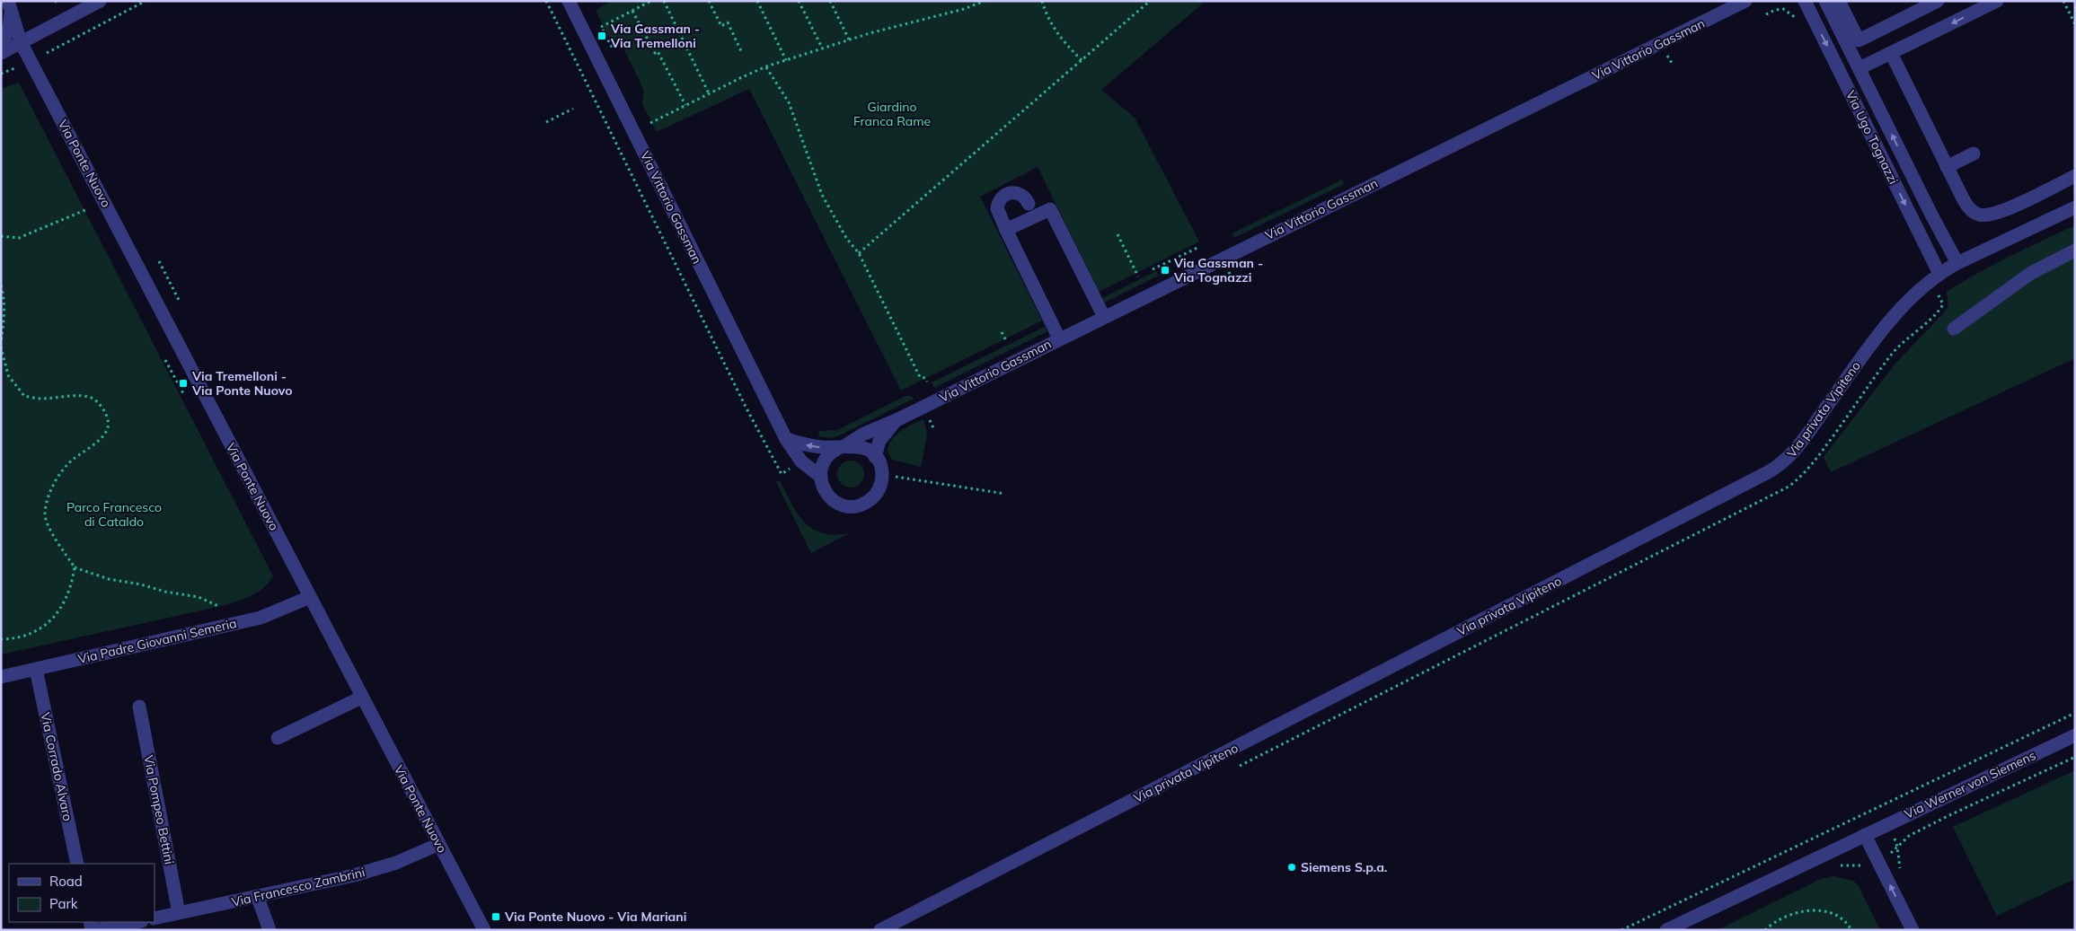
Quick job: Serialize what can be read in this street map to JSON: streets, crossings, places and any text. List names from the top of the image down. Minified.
{"streets":{"street":["Via Vittorio Gassman","Via Ugo Tognazzi","Via Ponte Nuovo","Via privata Vipiteno","Via Padre Giovanni Semeria","Via Corrado Alvaro","Via Werner von Siemens","Via Pompeo Bettini","Via Francesco Zambrini"]},"crossings":[["Via Ugo Tognazzi","Via privata Vipiteno"],["Via Ponte Nuovo","Via Padre Giovanni Semeria"],["Via Ponte Nuovo","Via Francesco Zambrini"],["Via Padre Giovanni Semeria","Via Corrado Alvaro"],["Via Pompeo Bettini","Via Francesco Zambrini"]],"parks":["Giardino Franca Rame","Parco Francesco di Cataldo"],"places":{"transit":["Via Gassman - Via Tremelloni","Via Gassman - Via Tognazzi","Via Tremelloni - Via Ponte Nuovo","Via Ponte Nuovo - Via Mariani"],"other":["Siemens S.p.a."]},"legend":["Road","Park"]}
